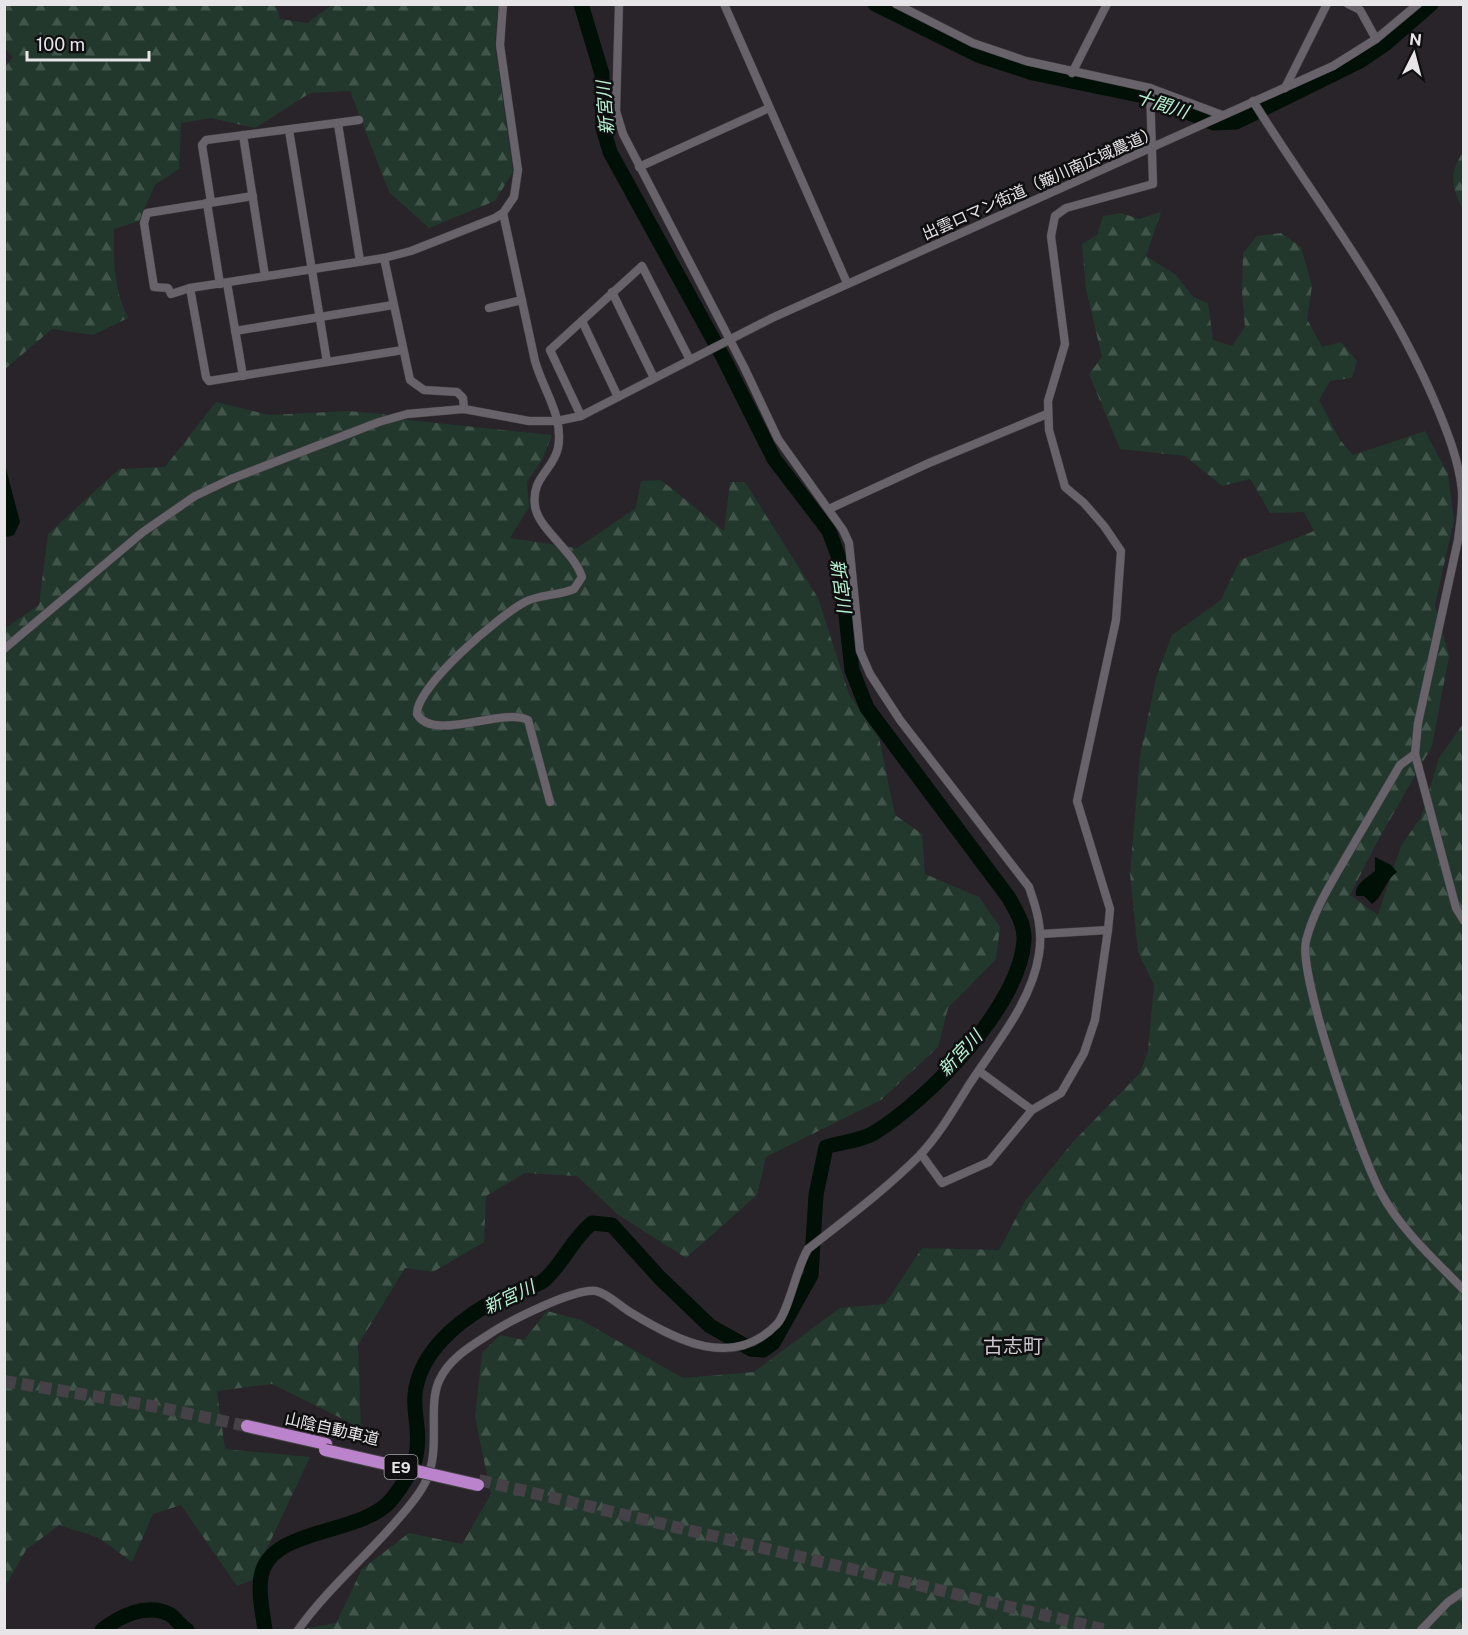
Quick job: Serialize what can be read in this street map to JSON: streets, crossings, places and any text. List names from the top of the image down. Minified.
{"streets":{"highway":["山陰自動車道","E9"],"street":["出雲ロマン街道（簸川南広域農道）"]},"districts":["古志町"],"water":["十間川","新宮川"],"scale_bar":"100 m","north":"top"}
